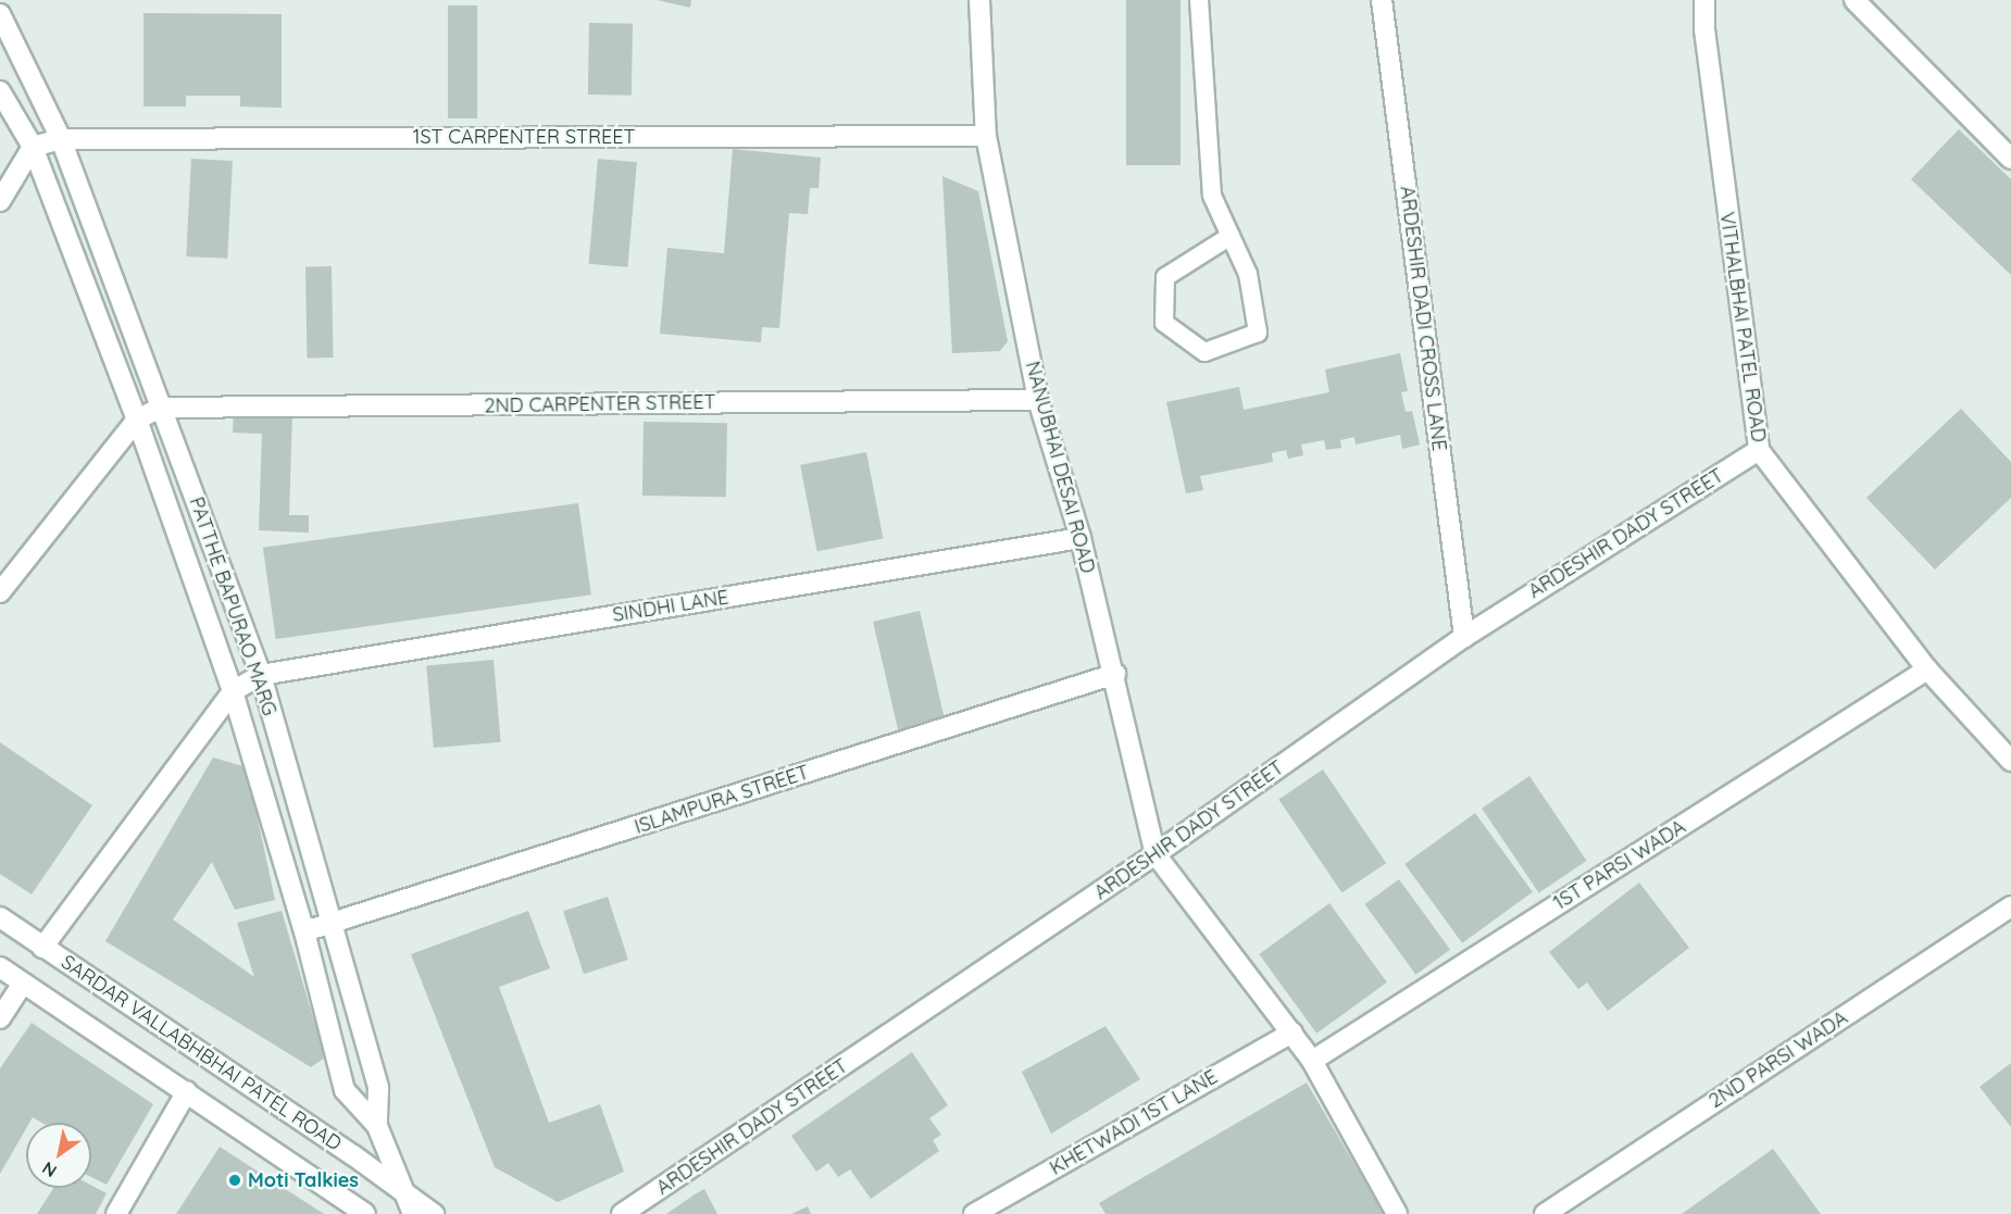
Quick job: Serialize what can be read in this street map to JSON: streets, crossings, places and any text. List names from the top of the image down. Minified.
{"streets":{"street":["1ST CARPENTER STREET","ARDESHIR DADI CROSS LANE","VITHALBHAI PATEL ROAD","2ND CARPENTER STREET","NANUBHAI DESAI ROAD","ARDESHIR DADY STREET","PATTHE BAPURAO MARG","SINDHI LANE","ISLAMPURA STREET","1ST PARSI WADA","SARDAR VALLABHBHAI PATEL ROAD","2ND PARSI WADA","KHETWADI 1ST LANE"]},"crossings":[["1ST CARPENTER STREET","NANUBHAI DESAI ROAD"],["1ST CARPENTER STREET","PATTHE BAPURAO MARG"],["ARDESHIR DADI CROSS LANE","ARDESHIR DADY STREET"],["VITHALBHAI PATEL ROAD","ARDESHIR DADY STREET"],["VITHALBHAI PATEL ROAD","1ST PARSI WADA"],["2ND CARPENTER STREET","NANUBHAI DESAI ROAD"],["2ND CARPENTER STREET","PATTHE BAPURAO MARG"],["NANUBHAI DESAI ROAD","ARDESHIR DADY STREET"],["NANUBHAI DESAI ROAD","SINDHI LANE"],["NANUBHAI DESAI ROAD","ISLAMPURA STREET"],["PATTHE BAPURAO MARG","SINDHI LANE"],["PATTHE BAPURAO MARG","ISLAMPURA STREET"],["PATTHE BAPURAO MARG","SARDAR VALLABHBHAI PATEL ROAD"]],"places":["Moti Talkies"],"north":"bottom left"}
